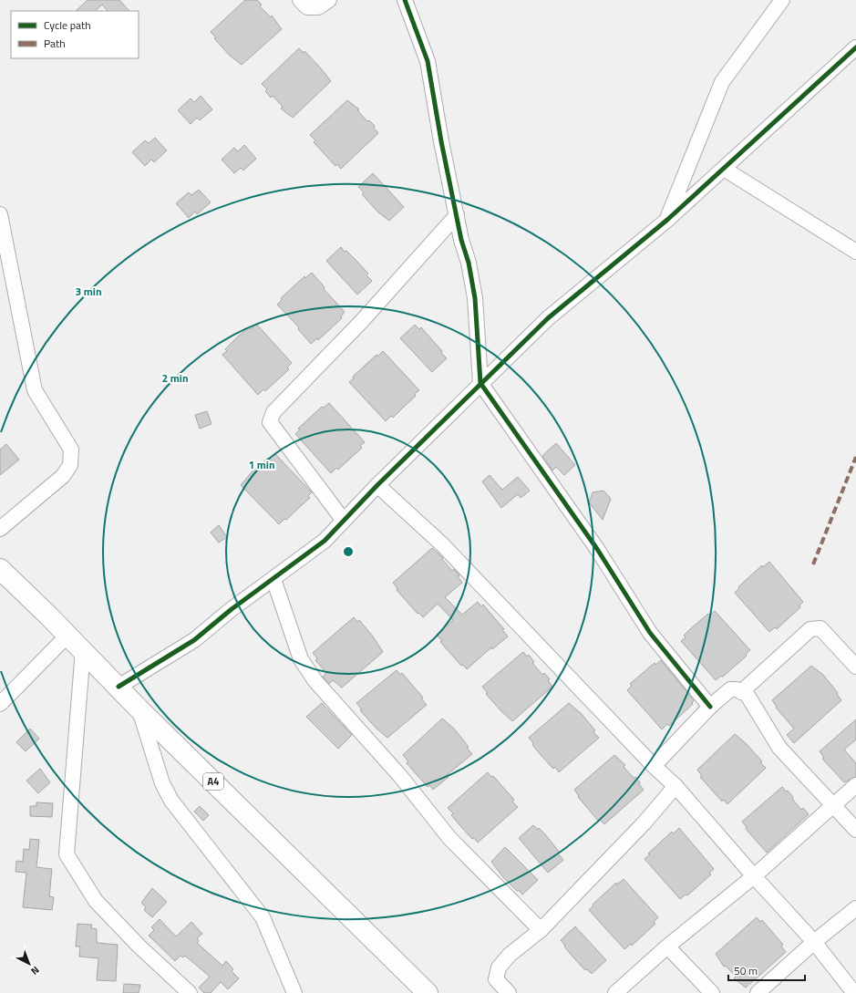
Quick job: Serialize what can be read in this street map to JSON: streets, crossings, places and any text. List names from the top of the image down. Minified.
{"streets":{"highway":["A4"]},"legend":["Cycle path","Path"],"scale_bar":"50 m","north":"bottom right","rings":["3 min","2 min","1 min"]}
